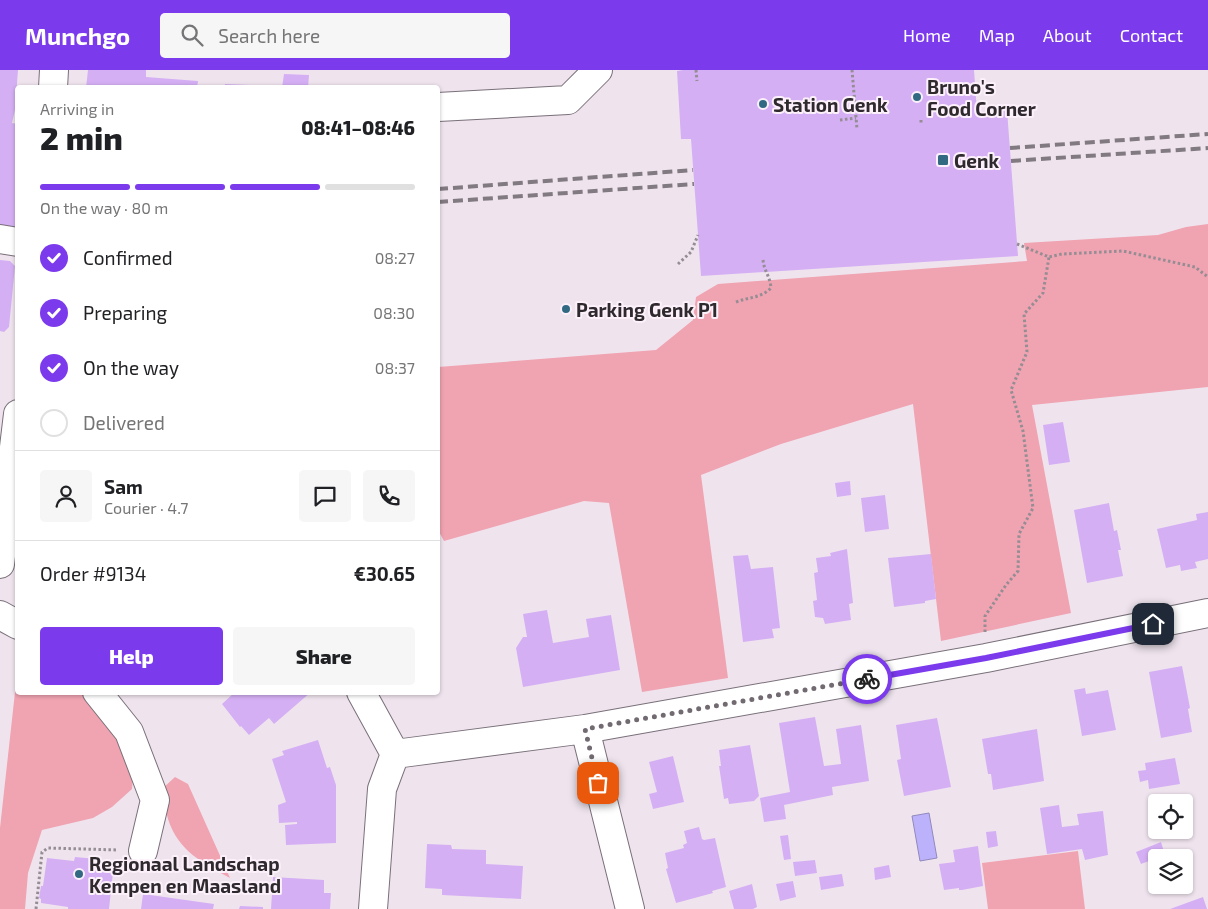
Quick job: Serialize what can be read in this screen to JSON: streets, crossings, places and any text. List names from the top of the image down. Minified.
{"places":{"other":["Bruno's Food Corner","Station Genk","Parking Genk P1","Regionaal Landschap Kempen en Maasland"],"transit":["Genk"]},"page":{"header":"Munchgo","search":"Search here","nav":["Home","Map","About","Contact"],"heading":["2 min","Arriving in","08:41–08:46"],"panel":["Sam","Courier · 4.7","Order #9134","€30.65"],"bar":"On the way · 80 m","list":[["Confirmed","08:27"],["Preparing","08:30"],["On the way","08:37"],"Delivered"],"buttons":["Help","Share"]}}
